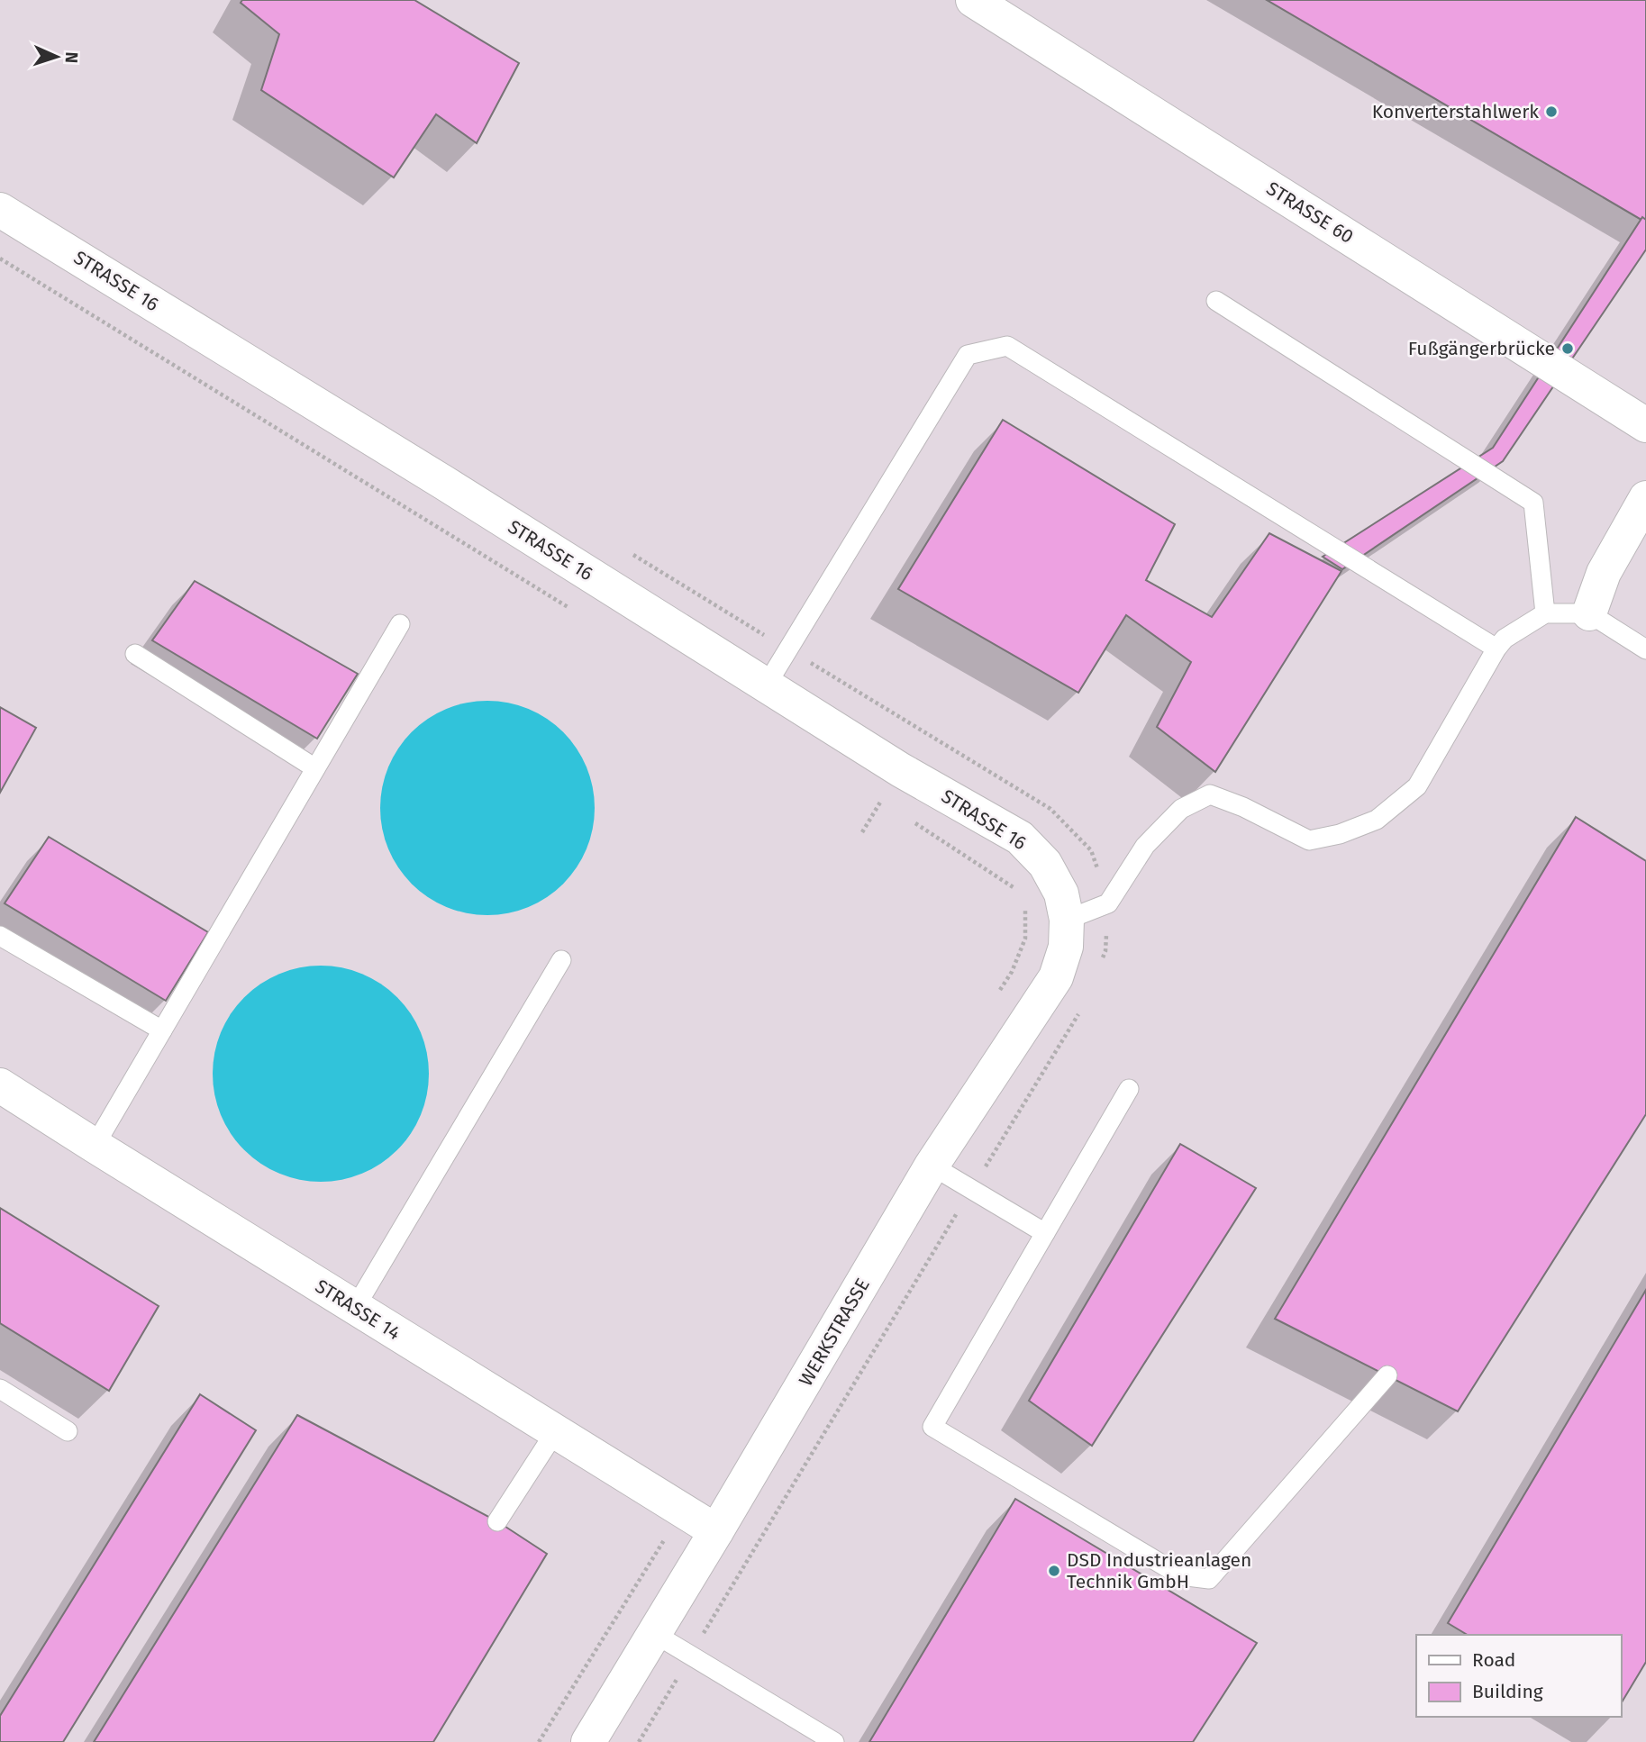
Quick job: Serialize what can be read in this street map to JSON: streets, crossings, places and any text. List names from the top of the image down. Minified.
{"streets":{"street":["STRASSE 60","STRASSE 16","STRASSE 14","WERKSTRASSE"]},"crossings":[["STRASSE 16","WERKSTRASSE"],["STRASSE 14","WERKSTRASSE"]],"places":["Konverterstahlwerk","Fußgängerbrücke","DSD Industrieanlagen Technik GmbH"],"legend":["Road","Building"],"north":"right"}
